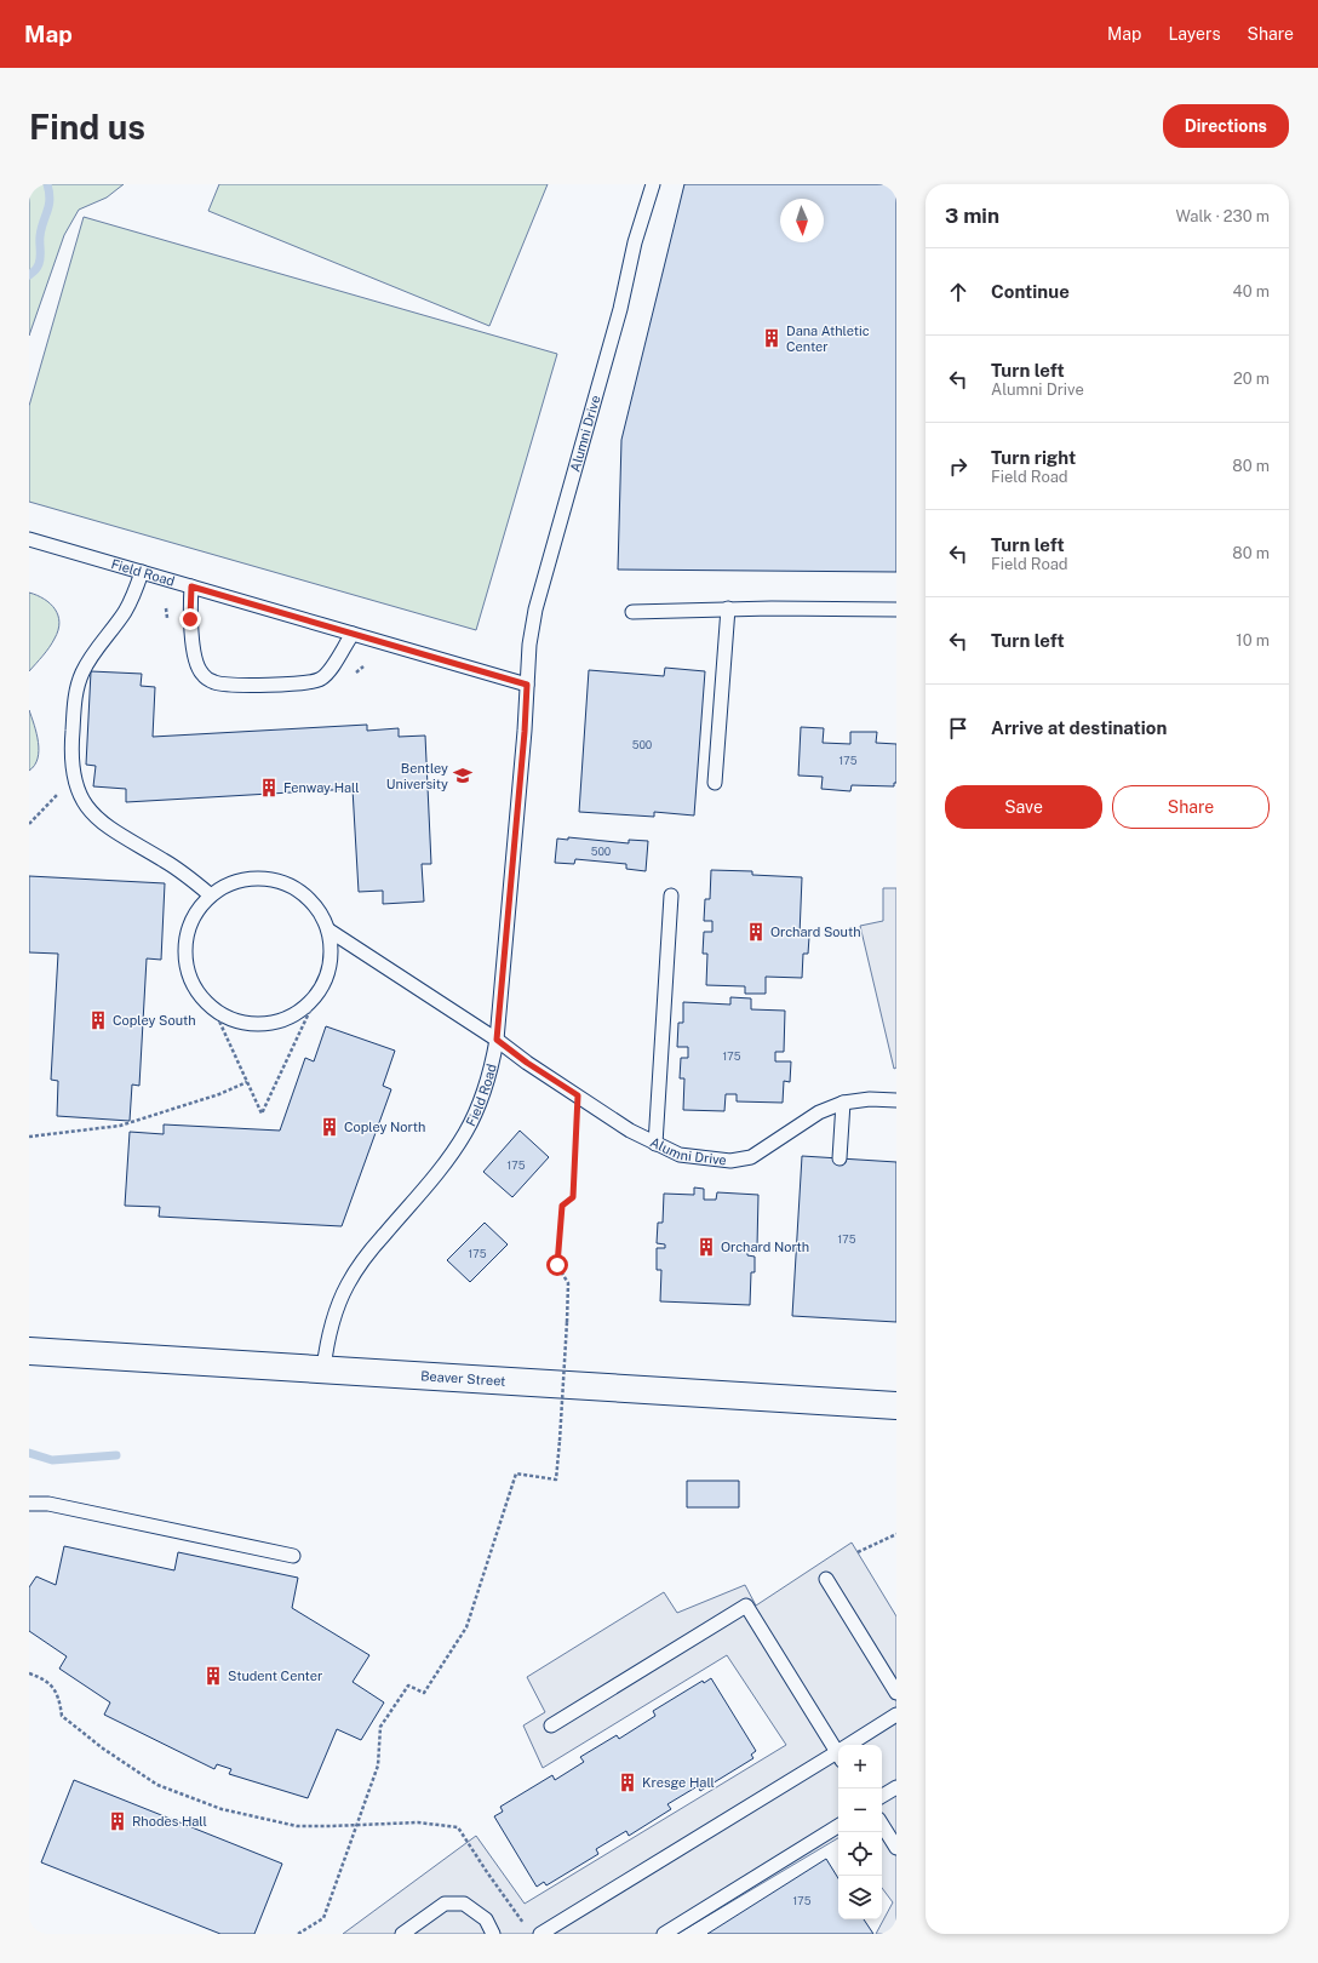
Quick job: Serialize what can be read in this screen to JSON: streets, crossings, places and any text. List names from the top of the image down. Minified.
{"streets":{"main road":["Beaver Street"],"lane":["Alumni Drive","Field Road"]},"crossings":[["Alumni Drive","Field Road"],["Field Road","Beaver Street"]],"places":{"building":["Dana Athletic Center","Fenway Hall","Orchard South","Copley South","Copley North","Orchard North","Student Center","Kresge Hall","Rhodes Hall"],"school or university":["Bentley University"]},"house_numbers":["500","175","500","175","175","175","175","175"],"north":"bottom","page":{"header":"Map","nav":["Map","Layers","Share"],"buttons":["Directions",["Save","Share"]],"title":"Find us","heading":["3 min","Walk · 230 m"],"list":[["Continue","40 m"],["Turn left","Alumni Drive","20 m"],["Turn right","Field Road","80 m"],["Turn left","Field Road","80 m"],["Turn left","10 m"],"Arrive at destination"],"map_buttons":["+","−"]}}
